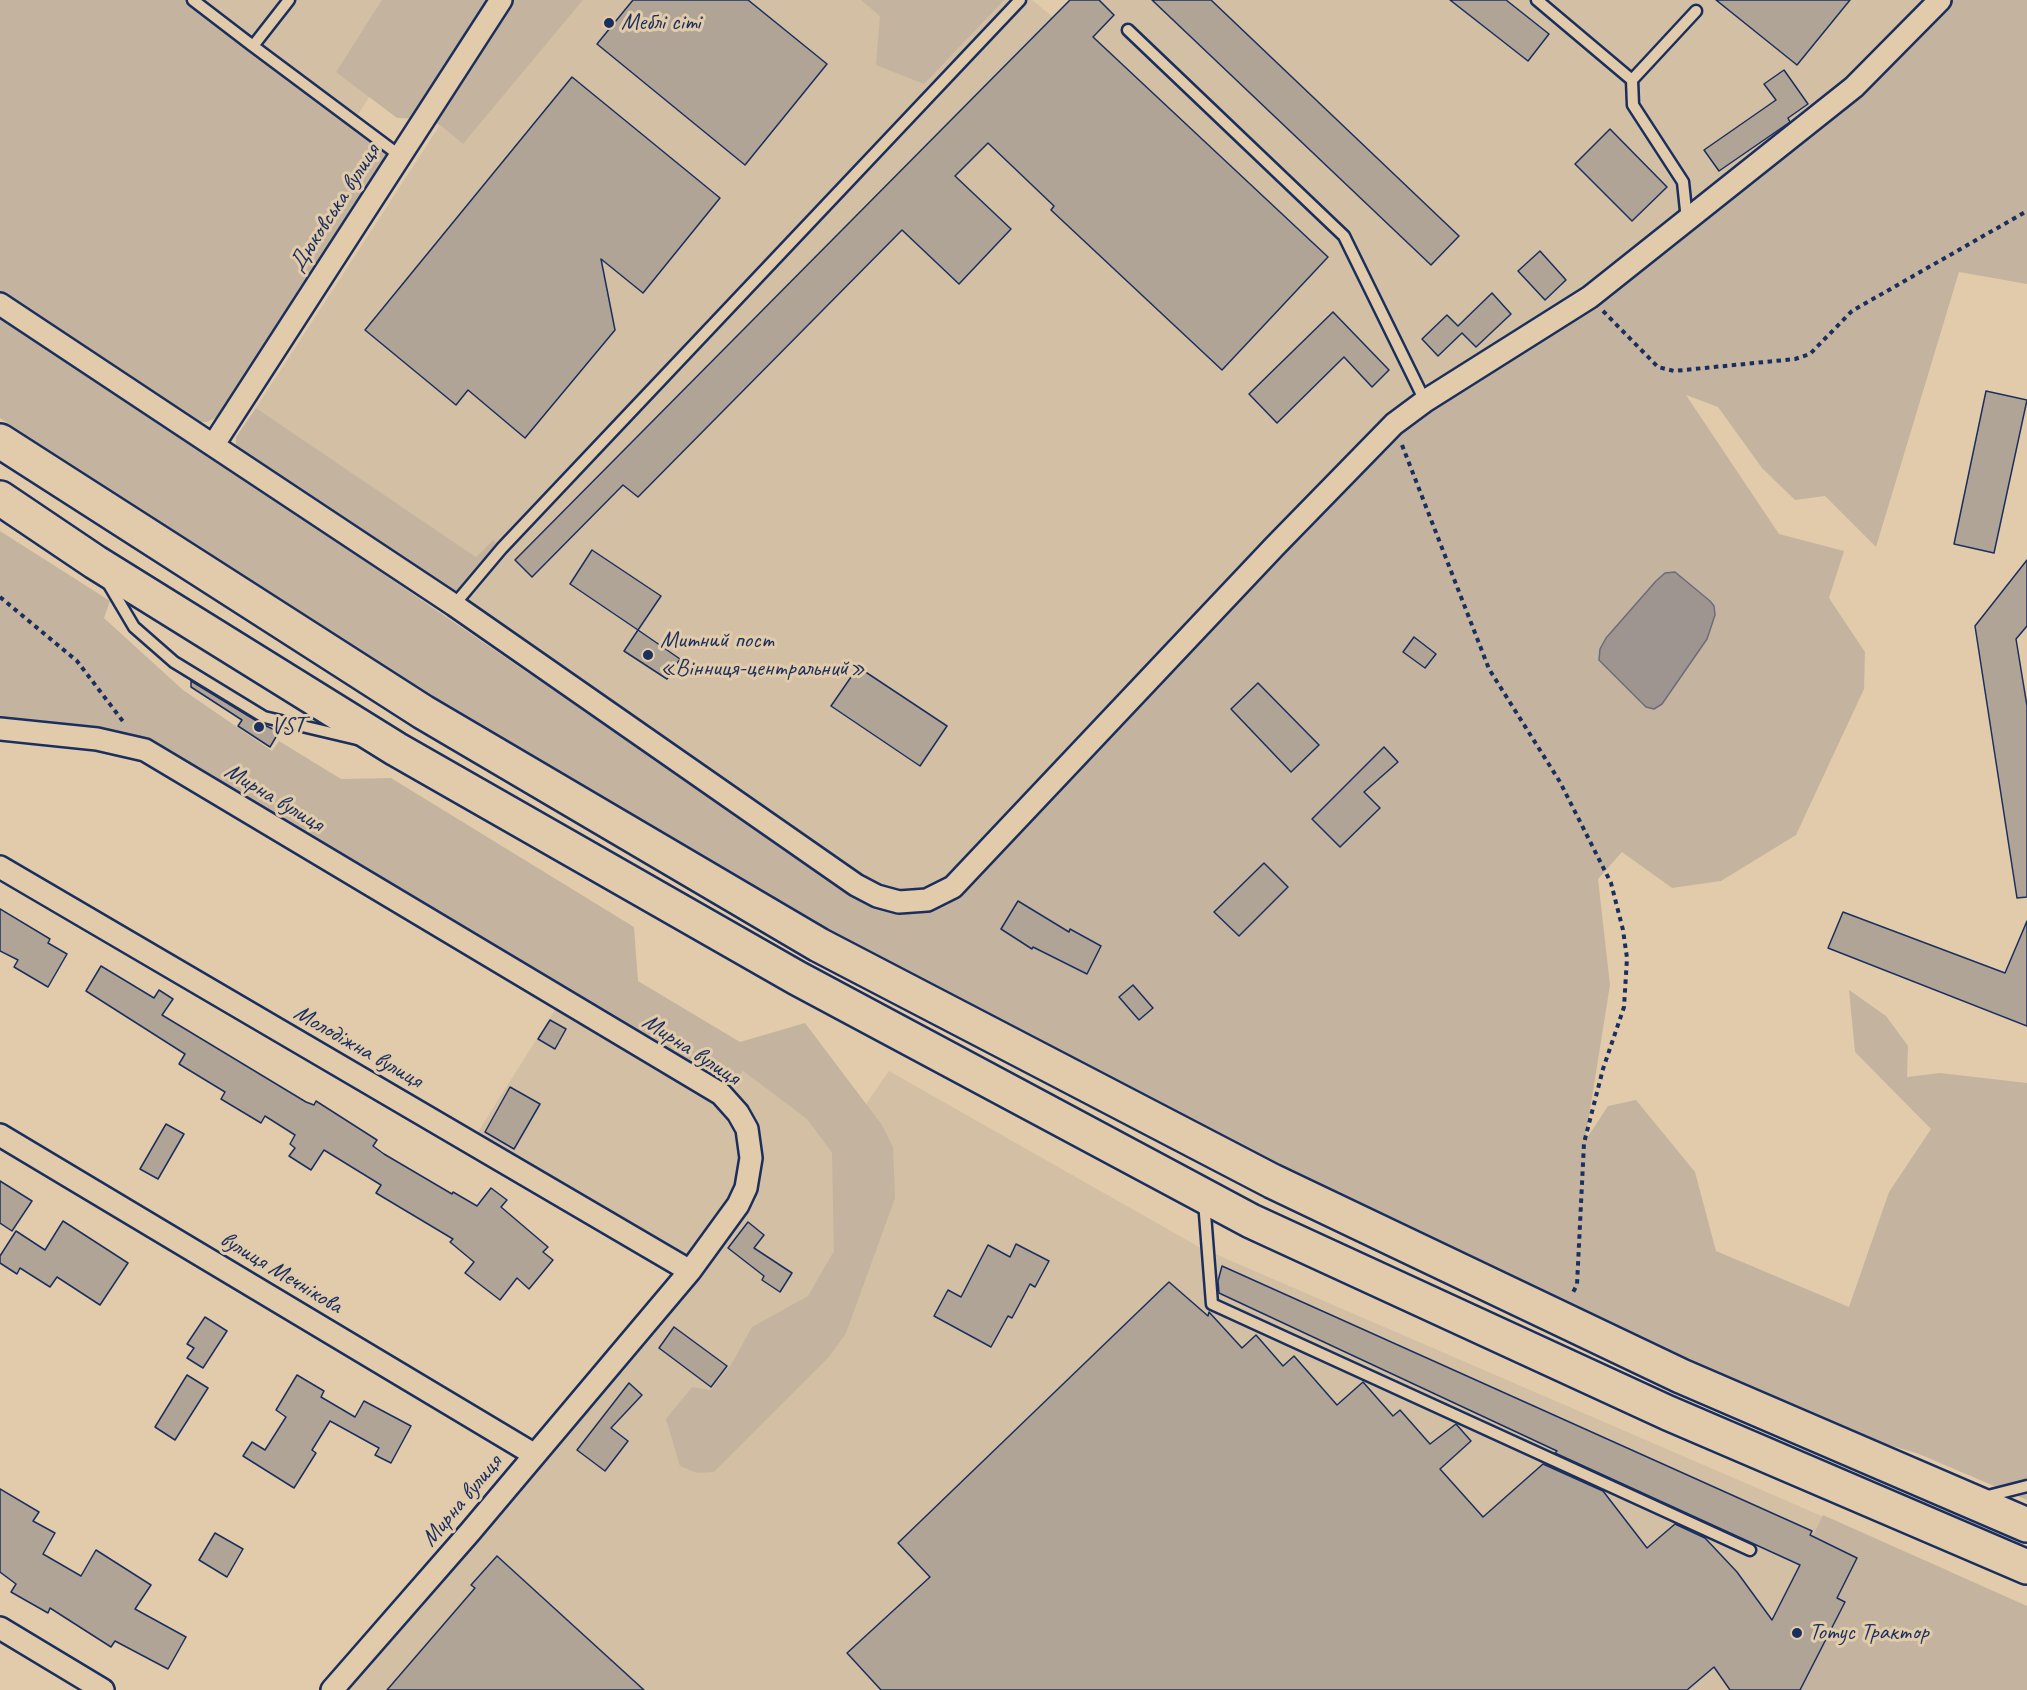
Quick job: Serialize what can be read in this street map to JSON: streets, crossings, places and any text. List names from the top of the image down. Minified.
{"streets":{"street":["Дюковська вулиця","Мирна вулиця","Молодіжна вулиця","вулиця Мечнікова"]},"crossings":[["Мирна вулиця","Молодіжна вулиця"],["Мирна вулиця","вулиця Мечнікова"]],"places":["Меблі сіті","Митний пост «Вінниця-центральний»","VST","Тотус Трактор"]}
